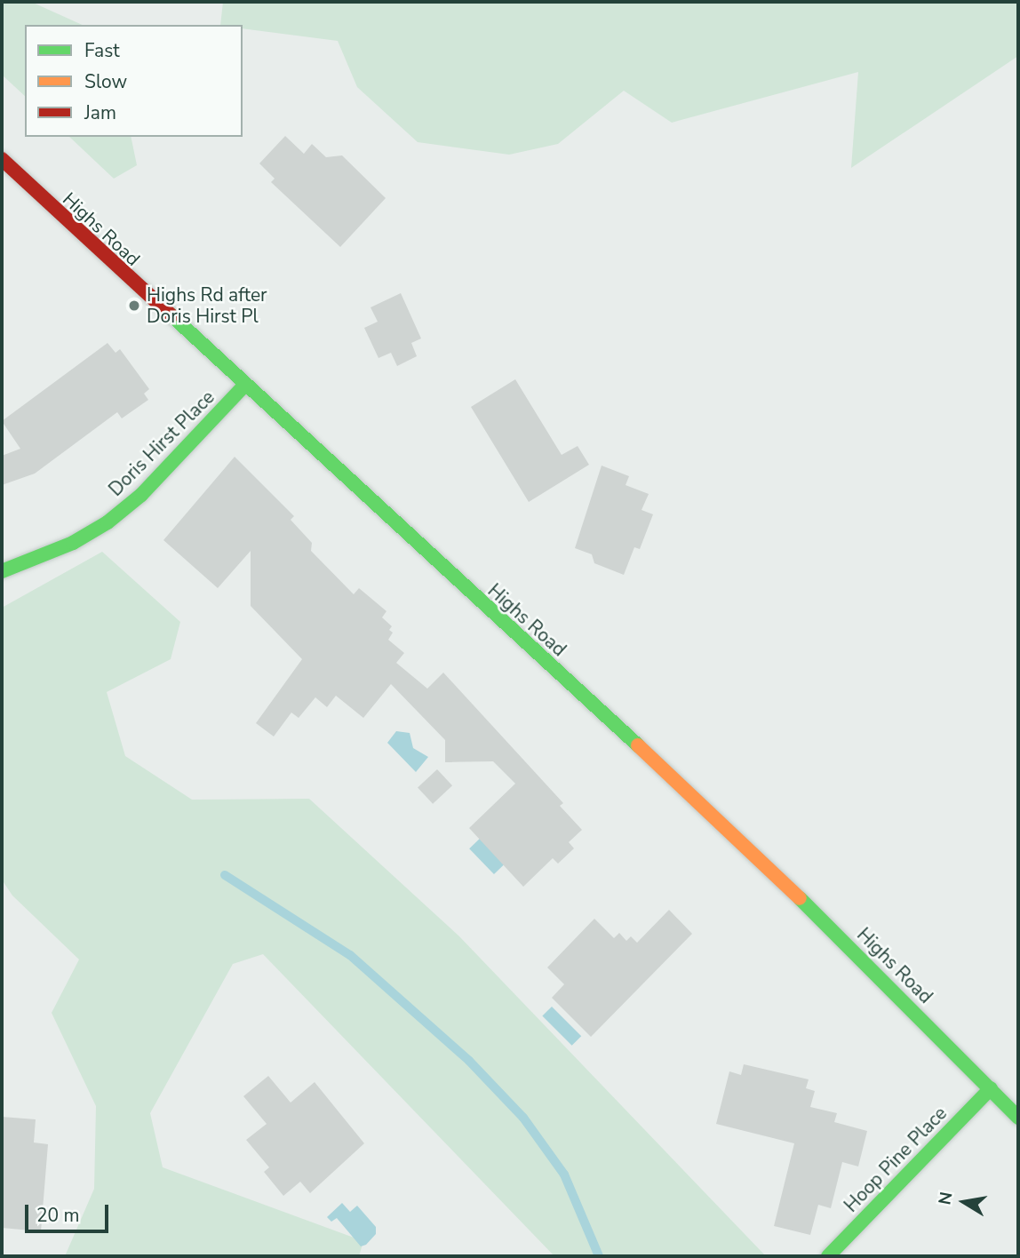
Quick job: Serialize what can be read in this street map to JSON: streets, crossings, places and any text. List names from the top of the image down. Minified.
{"streets":{"street":["Highs Road","Doris Hirst Place","Hoop Pine Place"]},"crossings":[["Highs Road","Doris Hirst Place"],["Highs Road","Hoop Pine Place"]],"places":["Highs Rd after Doris Hirst Pl"],"legend":["Fast","Slow","Jam"],"scale_bar":"20 m","north":"left"}
